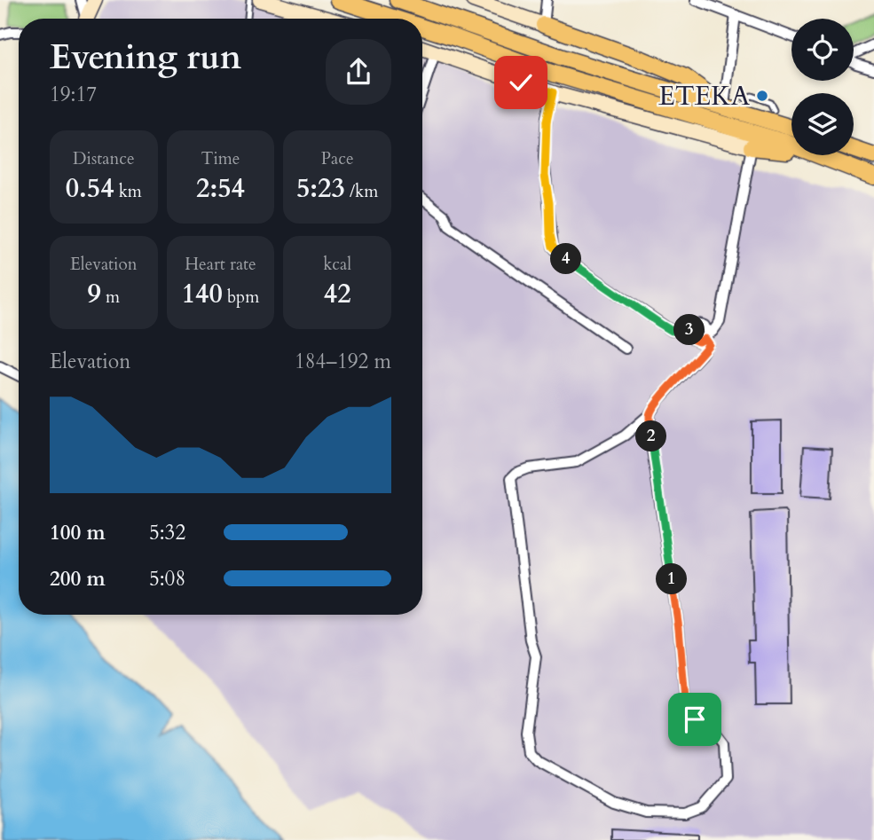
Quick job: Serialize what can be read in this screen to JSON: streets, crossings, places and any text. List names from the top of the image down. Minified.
{"places":["ΕΤΕΚΑ"],"page":{"heading":["Evening run","19:17"],"stats":[["Distance","0.54 km"],["Time","2:54"],["Pace","5:23 /km"],["Elevation","9 m"],["Heart rate","140 bpm"],["kcal","42"]],"pins":["4","3","2","1"],"chart":["Elevation","184–192 m"],"list":[{"name":"100 m","note":"5:32"},{"name":"200 m","note":"5:08"}]}}
